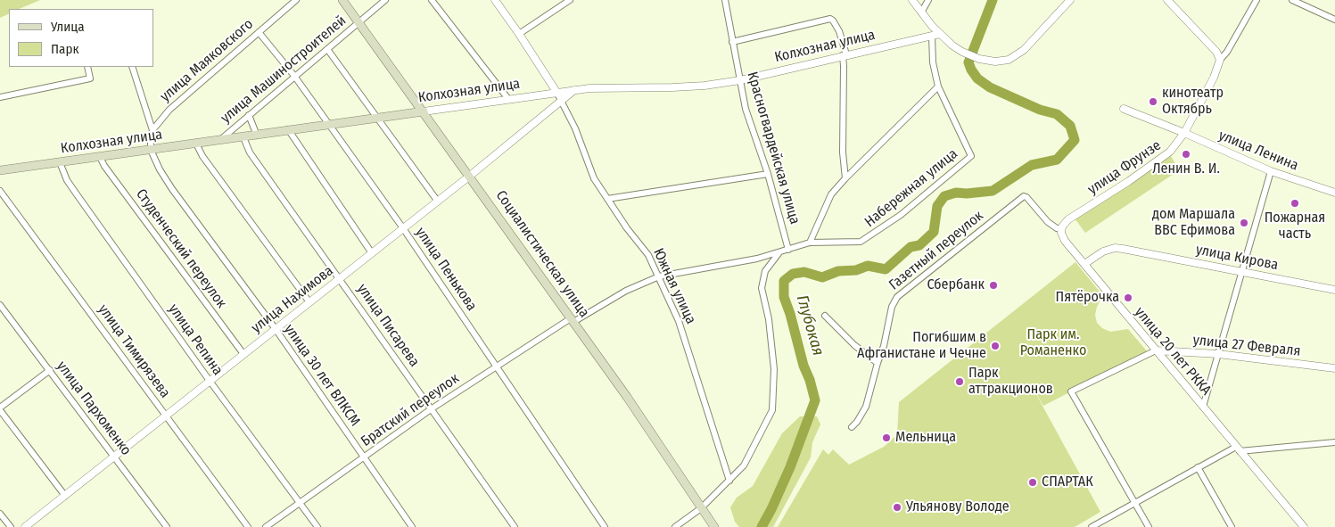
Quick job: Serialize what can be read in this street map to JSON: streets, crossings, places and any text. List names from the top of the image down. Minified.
{"streets":{"main road":["Колхозная улица","Социалистическая улица"],"street":["улица Маяковского","улица Машиностроителей","Красногвардейская улица","улица Ленина","улица Фрунзе","Набережная улица","Студенческий переулок","Газетный переулок","улица Кирова","улица Пенькова","Южная улица","улица Нахимова","улица Писарева","улица Репина","улица 27 Февраля","улица Тимирязева","улица 20 лет РККА","улица 30 лет ВЛКСМ","улица Пархоменко","Братский переулок"]},"crossings":[["Колхозная улица","улица Машиностроителей"],["Колхозная улица","Красногвардейская улица"],["Колхозная улица","Студенческий переулок"],["Колхозная улица","Социалистическая улица"],["Колхозная улица","улица Пенькова"],["Колхозная улица","Южная улица"],["Колхозная улица","улица Нахимова"],["Колхозная улица","улица Писарева"],["Колхозная улица","улица Репина"],["Колхозная улица","улица 30 лет ВЛКСМ"],["улица Маяковского","улица Пенькова"],["улица Машиностроителей","Социалистическая улица"],["улица Машиностроителей","улица Пенькова"],["Красногвардейская улица","Набережная улица"],["Красногвардейская улица","Братский переулок"],["улица Ленина","улица Фрунзе"],["улица Фрунзе","улица 20 лет РККА"],["Набережная улица","Братский переулок"],["Студенческий переулок","улица Нахимова"],["Газетный переулок","улица 20 лет РККА"],["Социалистическая улица","улица Нахимова"],["Социалистическая улица","Братский переулок"],["улица Кирова","улица 20 лет РККА"],["улица Пенькова","улица Нахимова"],["улица Пенькова","Братский переулок"],["Южная улица","улица Нахимова"],["Южная улица","Братский переулок"],["улица Нахимова","улица Писарева"],["улица Нахимова","улица Репина"],["улица Нахимова","улица Тимирязева"],["улица Нахимова","улица 30 лет ВЛКСМ"],["улица Нахимова","улица Пархоменко"],["улица Писарева","Братский переулок"],["улица Репина","Братский переулок"],["улица 27 Февраля","улица 20 лет РККА"],["улица 30 лет ВЛКСМ","Братский переулок"]],"water":["Глубокая"],"parks":["Парк им. Романенко"],"places":["кинотеатр Октябрь","Ленин В. И.","Пожарная часть","дом Маршала ВВС Ефимова","Сбербанк","Пятёрочка","Погибшим в Афганистане и Чечне","Парк аттракционов","Мельница","СПАРТАК","Ульянову Володе"],"legend":["Улица","Парк"]}
